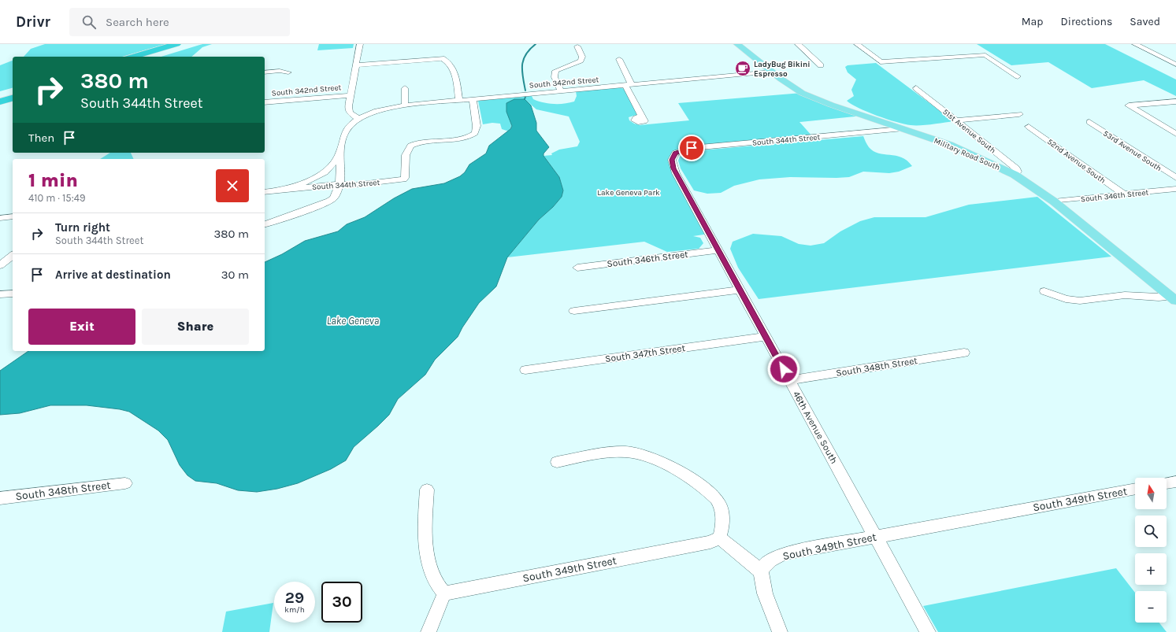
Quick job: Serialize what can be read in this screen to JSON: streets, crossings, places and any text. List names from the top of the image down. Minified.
{"streets":{"main road":["Military Road South"],"street":["South 342nd Street","51st Avenue South","South 344th Street","53rd Avenue South","52nd Avenue South","South 346th Street","South 347th Street","South 348th Street","46th Avenue South","South 349th Street"]},"crossings":[["South 342nd Street","South 344th Street"],["South 342nd Street","Military Road South"],["51st Avenue South","Military Road South"],["South 344th Street","Military Road South"],["South 344th Street","46th Avenue South"],["Military Road South","South 346th Street"],["52nd Avenue South","South 346th Street"],["South 346th Street","46th Avenue South"],["South 347th Street","46th Avenue South"],["South 348th Street","46th Avenue South"],["46th Avenue South","South 349th Street"]],"water":["Lake Geneva"],"parks":["Lake Geneva Park"],"places":{"cafe":["LadyBug Bikini Espresso"]},"north":"top","page":{"header":"Drivr","search":"Search here","nav":["Map","Directions","Saved"],"turn":["380 m","South 344th Street"],"then":"Then","heading":["1 min","410 m · 15:49"],"list":[{"name":"Turn right","note":"South 344th Street","value":"380 m"},{"name":"Arrive at destination","value":"30 m"}],"buttons":["Exit","Share"],"map_buttons":["+","−"],"speed":"29 km/h","limit":"30"}}
